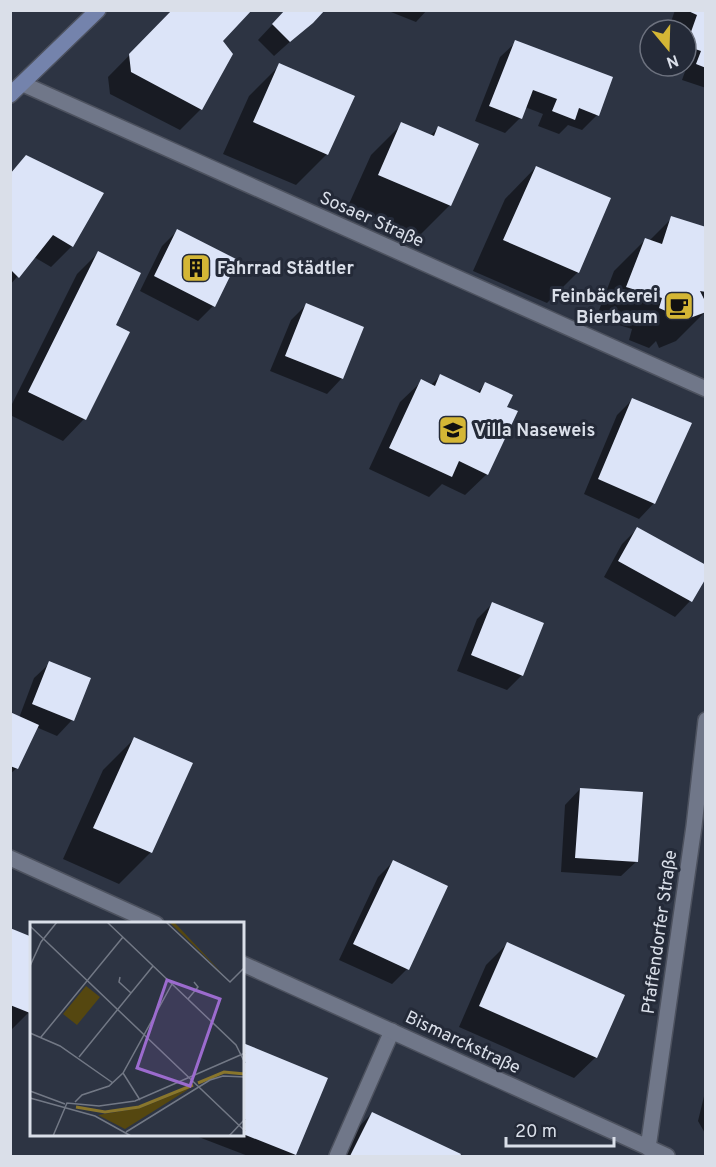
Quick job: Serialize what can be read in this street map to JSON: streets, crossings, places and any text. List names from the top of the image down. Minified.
{"streets":{"street":["Sosaer Straße","Pfaffendorfer Straße","Bismarckstraße"]},"crossings":[["Pfaffendorfer Straße","Bismarckstraße"]],"places":{"building":["Fahrrad Städtler"],"cafe":["Feinbäckerei Bierbaum"],"school or university":["Villa Naseweis"]},"scale_bar":"20 m","north":"bottom"}
